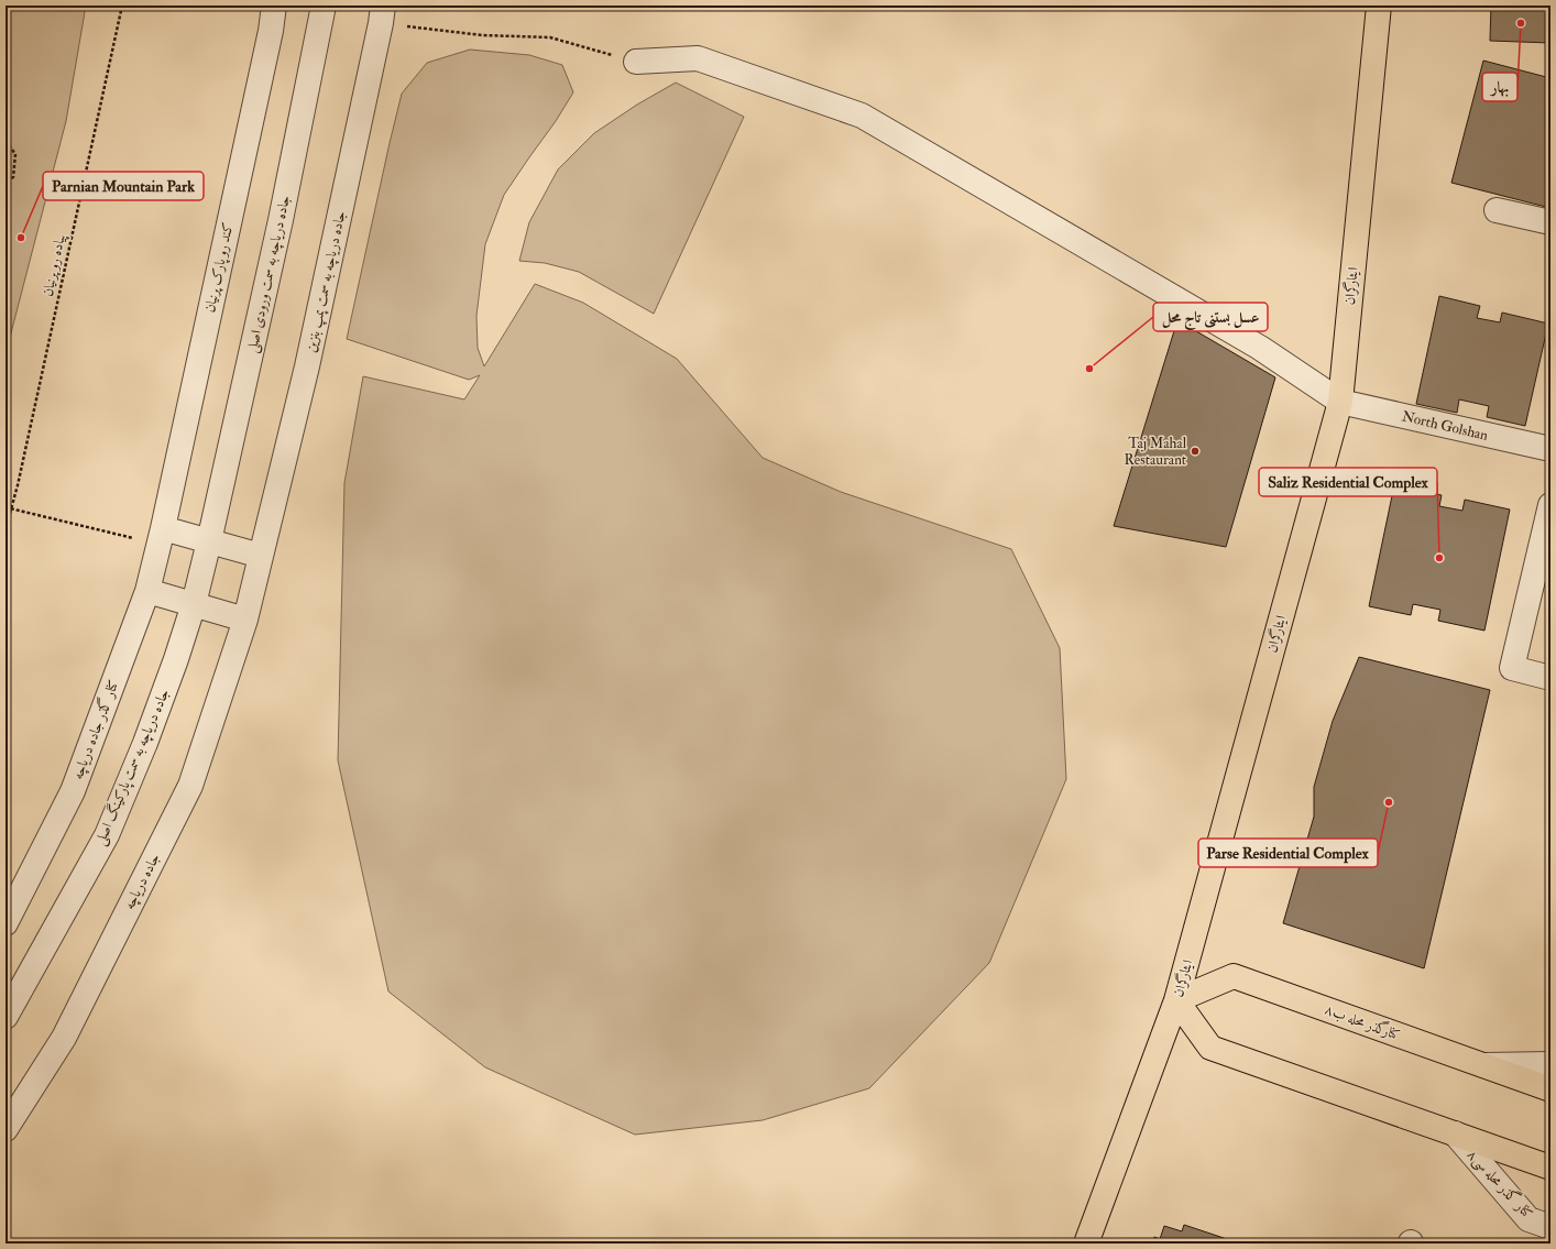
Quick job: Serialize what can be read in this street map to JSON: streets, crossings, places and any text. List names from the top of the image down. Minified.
{"streets":{"main road":["ایثارگران","کنارگذر محله ب۸"],"street":["کند رو پارک پرنیان","جاده دریاچه به سمت ورودی اصلی","جاده دریاچه به سمت پمپ بنزین","North Golshan","کنار گذر جاده دریاچه","جاده دریاچه به سمت پارکینگ اصلی","جاده دریاچه","کنار گذر محله سی۸"],"path":["پیاده رو پرنیان"]},"crossings":[["کند رو پارک پرنیان","کنار گذر جاده دریاچه"],["جاده دریاچه به سمت ورودی اصلی","جاده دریاچه به سمت پارکینگ اصلی"],["جاده دریاچه به سمت پمپ بنزین","جاده دریاچه"],["ایثارگران","North Golshan"],["ایثارگران","کنارگذر محله ب۸"]],"places":["بهار","Parnian Mountain Park","عسل بستنی تاج محل","Taj Mahal Restaurant","Saliz Residential Complex","Parse Residential Complex"]}
